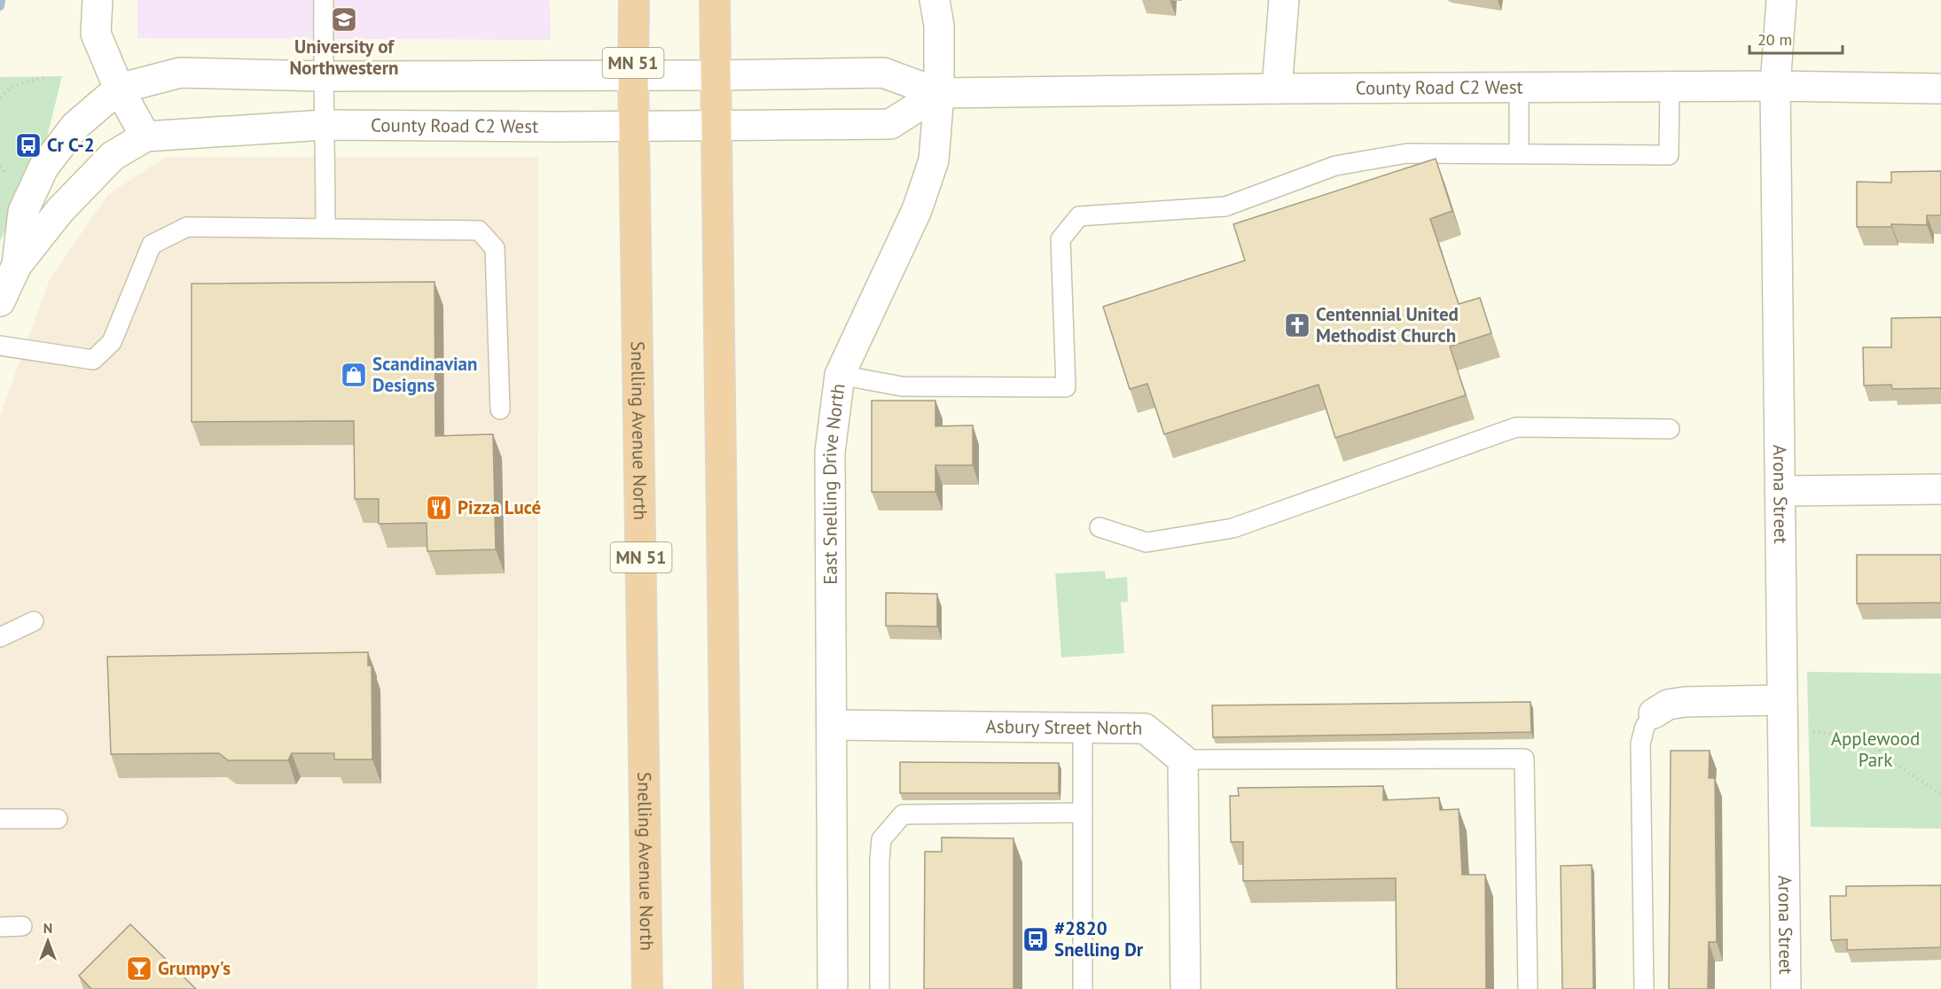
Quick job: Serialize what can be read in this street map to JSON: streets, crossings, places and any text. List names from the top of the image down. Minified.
{"streets":{"highway":["MN 51","Snelling Avenue North"],"street":["County Road C2 West","East Snelling Drive North","Arona Street","Asbury Street North"]},"crossings":[["County Road C2 West","Snelling Avenue North"],["County Road C2 West","East Snelling Drive North"],["County Road C2 West","Arona Street"],["East Snelling Drive North","Asbury Street North"]],"parks":["Applewood Park"],"places":{"school or university":["University of Northwestern"],"bus stop":["Cr C-2","#2820 Snelling Dr"],"church":["Centennial United Methodist Church"],"shop":["Scandinavian Designs"],"restaurant":["Pizza Lucé"],"bar":["Grumpy's"]},"scale_bar":"20 m","north":"top"}
